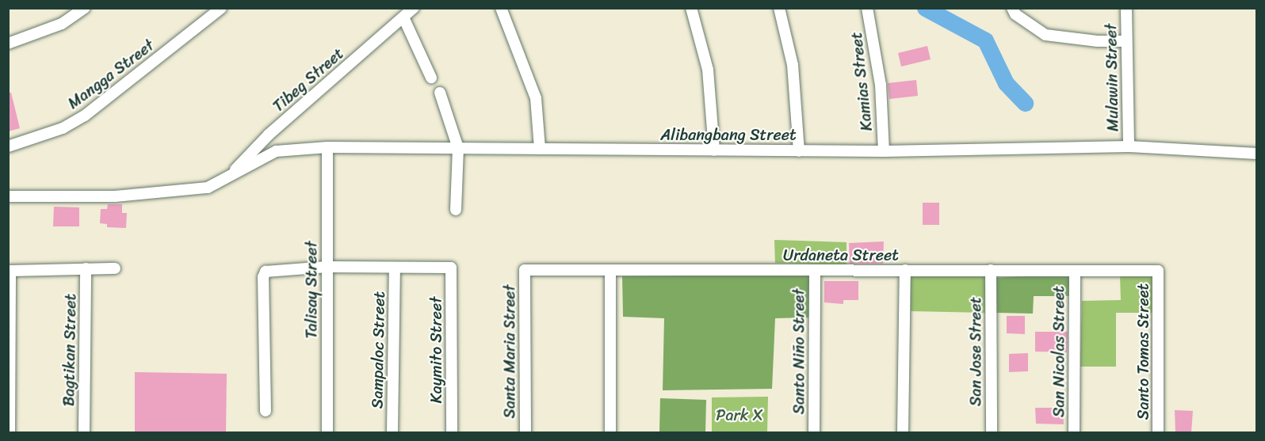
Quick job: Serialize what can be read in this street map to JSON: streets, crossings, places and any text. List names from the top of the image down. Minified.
{"streets":{"street":["Mangga Street","Mulawin Street","Tibeg Street","Kamias Street","Alibangbang Street","Urdaneta Street","Talisay Street","Bagtikan Street","Sampaloc Street","Kaymito Street","Santa Maria Street","Santo Niño Street","San Jose Street","San Nicolas Street","Santo Tomas Street"]},"crossings":[["Mulawin Street","Alibangbang Street"],["Tibeg Street","Alibangbang Street"],["Kamias Street","Alibangbang Street"],["Alibangbang Street","Talisay Street"],["Urdaneta Street","Santa Maria Street"],["Urdaneta Street","Santo Niño Street"],["Urdaneta Street","San Jose Street"],["Urdaneta Street","San Nicolas Street"],["Urdaneta Street","Santo Tomas Street"],["Sampaloc Street","Kaymito Street"]],"parks":["Park X"]}
